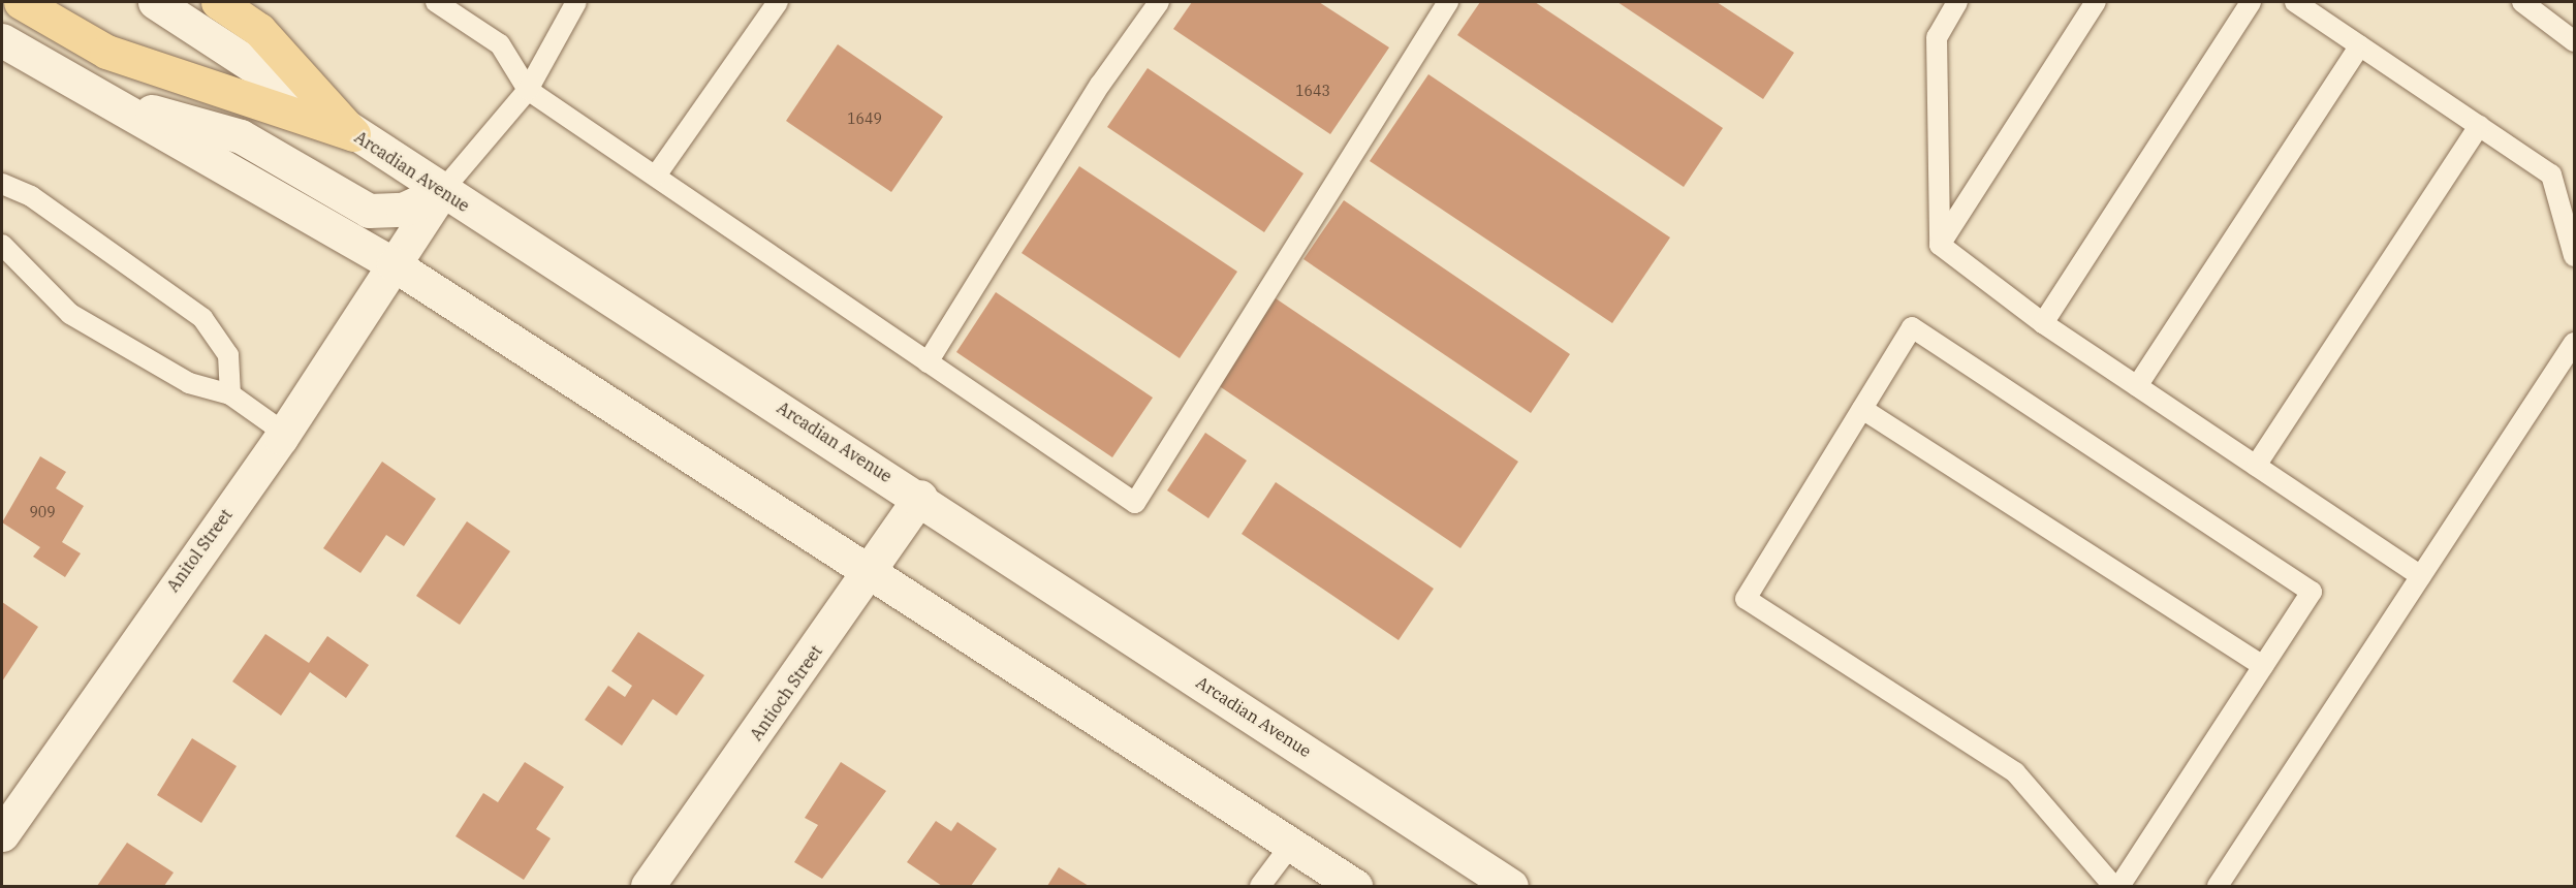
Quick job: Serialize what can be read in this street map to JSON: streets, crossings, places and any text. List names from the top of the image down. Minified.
{"streets":{"main road":["Arcadian Avenue","Anitol Street","Antioch Street"]},"crossings":[["Arcadian Avenue","Anitol Street"],["Arcadian Avenue","Antioch Street"]],"house_numbers":["1643","1649","909"]}
